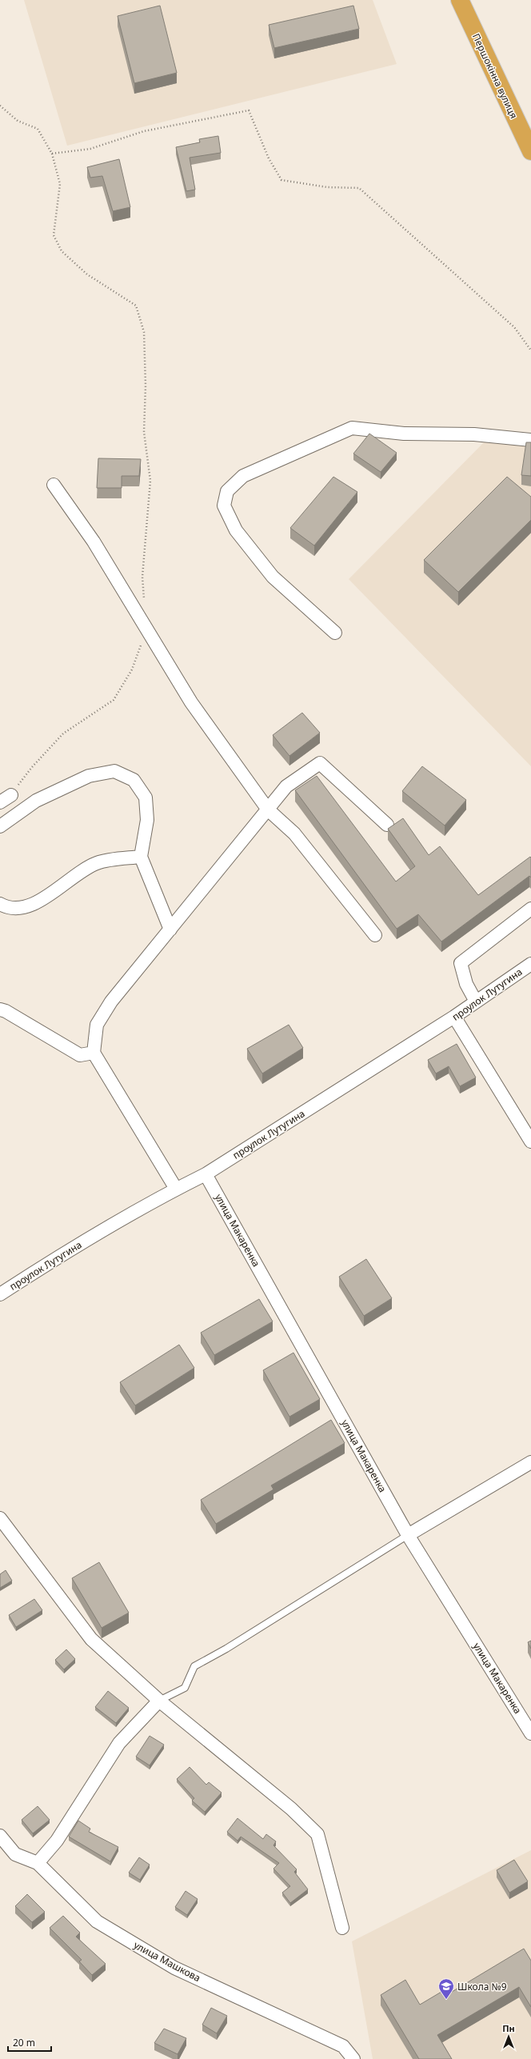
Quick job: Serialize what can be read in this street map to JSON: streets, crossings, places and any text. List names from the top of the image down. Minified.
{"streets":{"highway":["Першокінна вулиця"],"street":["проулок Лутугина","улица Макаренка","улица Машкова"]},"crossings":[["проулок Лутугина","улица Макаренка"]],"places":{"school or university":["Школа №9"]},"scale_bar":"20 m","north":"top"}
